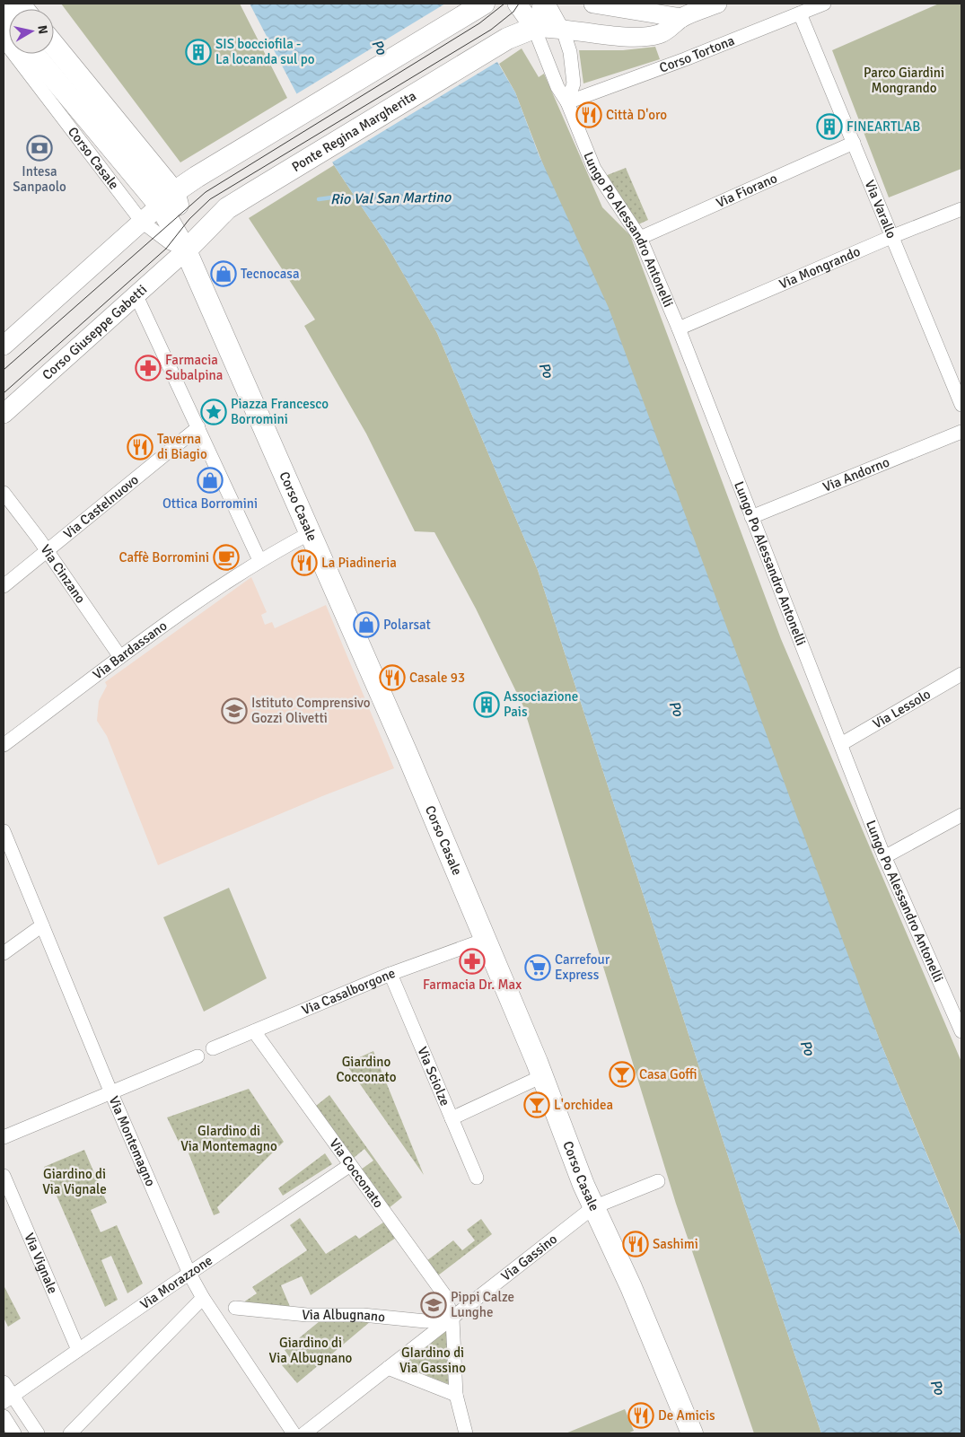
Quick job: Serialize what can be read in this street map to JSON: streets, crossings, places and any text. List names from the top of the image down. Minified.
{"streets":{"main road":["Ponte Regina Margherita","Corso Casale"],"street":["Corso Tortona","Via Fiorano","Via Varallo","Lungo Po Alessandro Antonelli","Via Mongrando","Corso Giuseppe Gabetti","Via Andorno","Via Castelnuovo","Via Cinzano","Via Bardassano","Via Lessolo","Via Casalborgone","Via Sciolze","Via Montemagno","Via Cocconato","Via Gassino","Via Vignale","Via Morazzone","Via Albugnano"]},"crossings":[["Corso Tortona","Via Varallo"],["Corso Tortona","Lungo Po Alessandro Antonelli"],["Ponte Regina Margherita","Corso Casale"],["Ponte Regina Margherita","Lungo Po Alessandro Antonelli"],["Ponte Regina Margherita","Corso Giuseppe Gabetti"],["Corso Casale","Corso Giuseppe Gabetti"],["Corso Casale","Via Casalborgone"],["Corso Casale","Via Gassino"],["Via Fiorano","Via Varallo"],["Via Fiorano","Lungo Po Alessandro Antonelli"],["Via Varallo","Via Mongrando"],["Lungo Po Alessandro Antonelli","Via Mongrando"],["Lungo Po Alessandro Antonelli","Via Andorno"],["Lungo Po Alessandro Antonelli","Via Lessolo"],["Via Castelnuovo","Via Cinzano"],["Via Cinzano","Via Bardassano"],["Via Casalborgone","Via Sciolze"],["Via Casalborgone","Via Cocconato"],["Via Montemagno","Via Morazzone"],["Via Cocconato","Via Gassino"],["Via Cocconato","Via Morazzone"],["Via Cocconato","Via Albugnano"],["Via Gassino","Via Albugnano"],["Via Vignale","Via Morazzone"]],"water":["Po","Rio Val San Martino"],"parks":["Parco Giardini Mongrando","Giardino Cocconato","GIardino di Via Montemagno","Giardino di Via Vignale","Giardino di Via Albugnano","GIardino di Via Gassino"],"places":{"building":["SIS bocciofila - La locanda sul po","FINEARTLAB","Associazione Pais"],"restaurant":["Città D'oro","Taverna di Biagio","La Piadineria","Casale 93","Sashimi","De Amicis"],"bank":["Intesa Sanpaolo"],"shop":["Tecnocasa","Ottica Borromini","Polarsat"],"pharmacy":["Farmacia Subalpina","Farmacia Dr. Max"],"place":["Piazza Francesco Borromini"],"cafe":["Caffè Borromini"],"school or university":["Istituto Comprensivo Gozzi Olivetti","Pippi Calze Lunghe"],"supermarket":["Carrefour Express"],"bar":["Casa Goffi","L'orchidea"]},"north":"right"}
